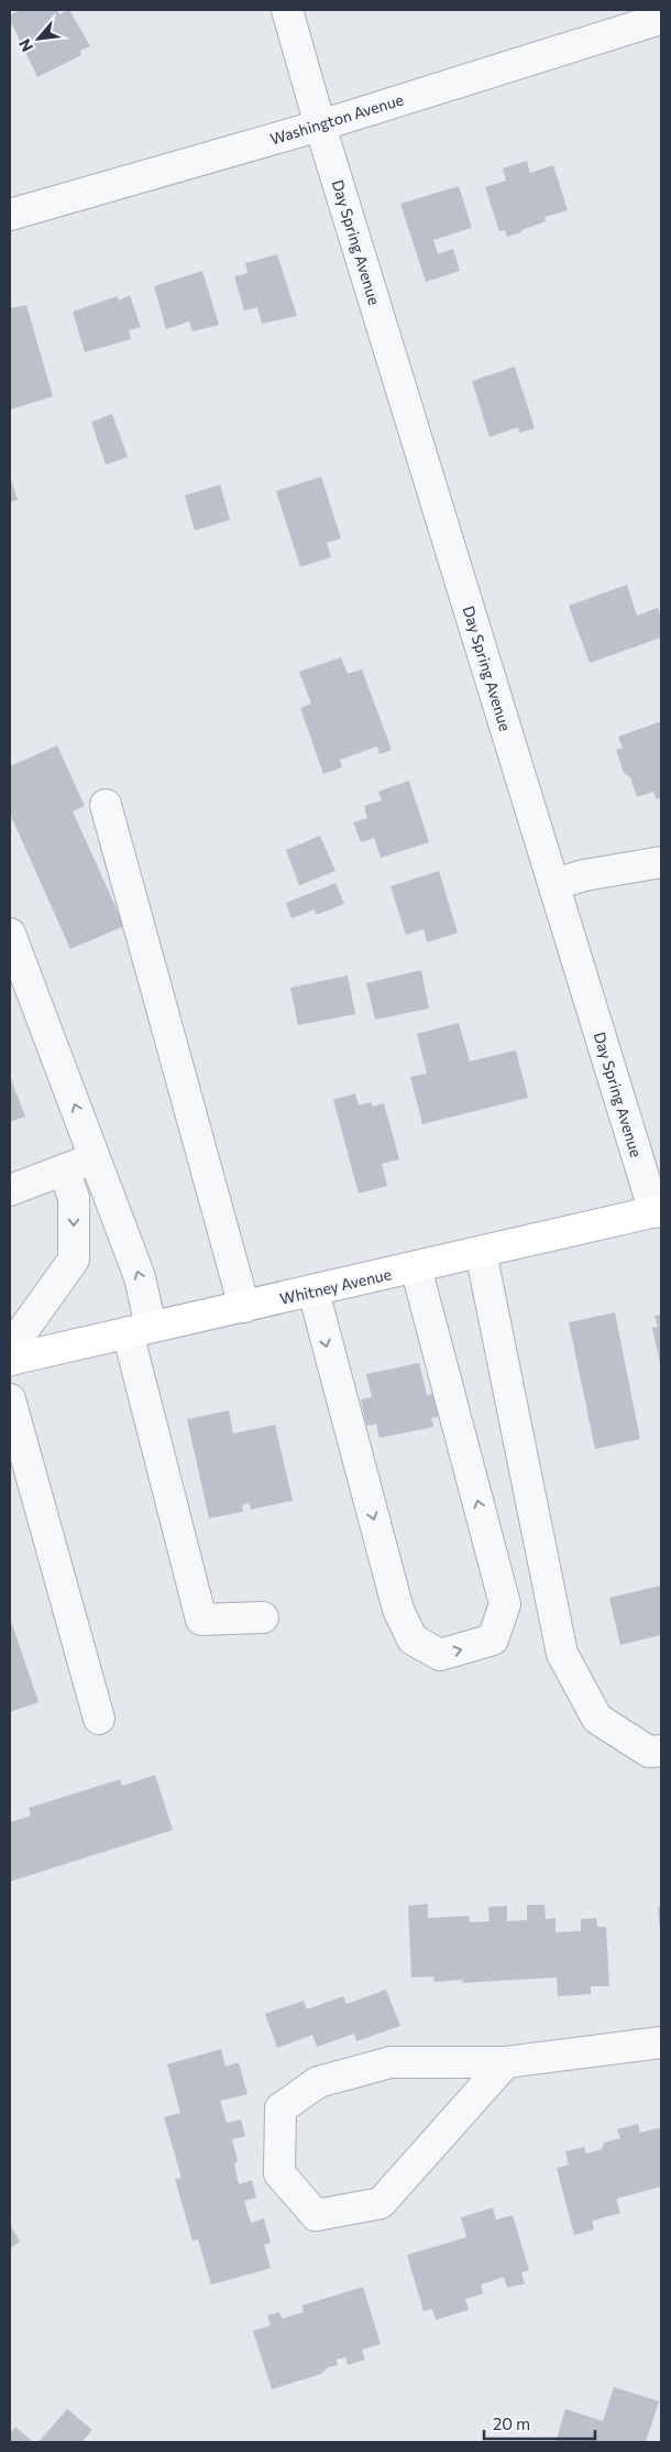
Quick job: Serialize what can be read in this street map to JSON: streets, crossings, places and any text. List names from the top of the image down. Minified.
{"streets":{"main road":["Whitney Avenue"],"street":["Washington Avenue","Day Spring Avenue"]},"crossings":[["Washington Avenue","Day Spring Avenue"],["Day Spring Avenue","Whitney Avenue"]],"scale_bar":"20 m","north":"bottom left"}
